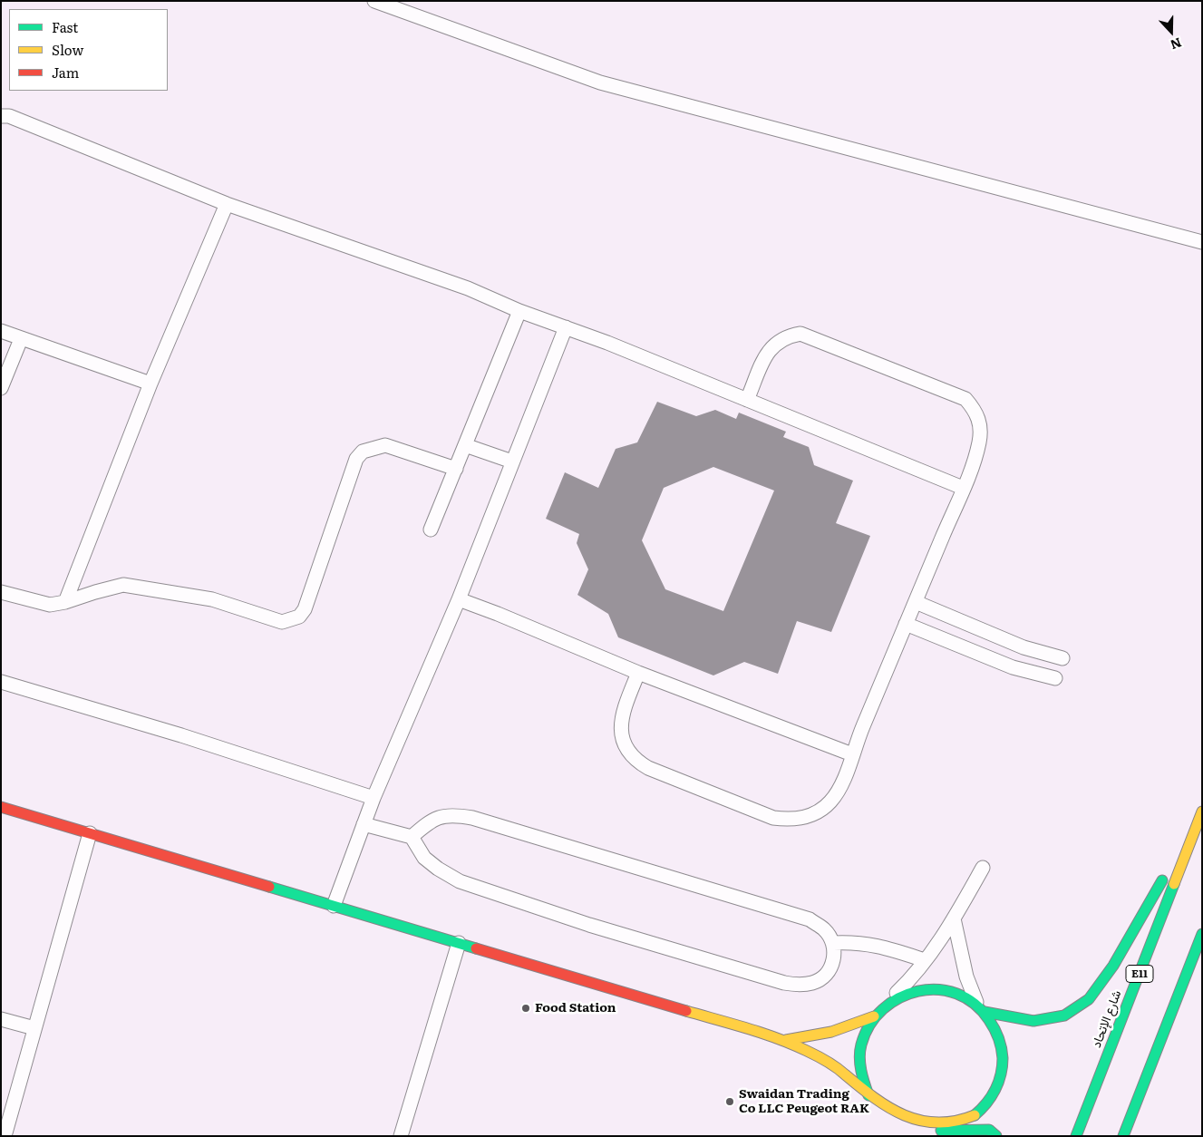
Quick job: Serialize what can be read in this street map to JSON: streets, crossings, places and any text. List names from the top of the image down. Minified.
{"streets":{"main road":["E11","شارع الإتحاد"]},"places":["Food Station","Swaidan Trading Co LLC Peugeot RAK"],"legend":["Fast","Slow","Jam"],"north":"bottom"}
